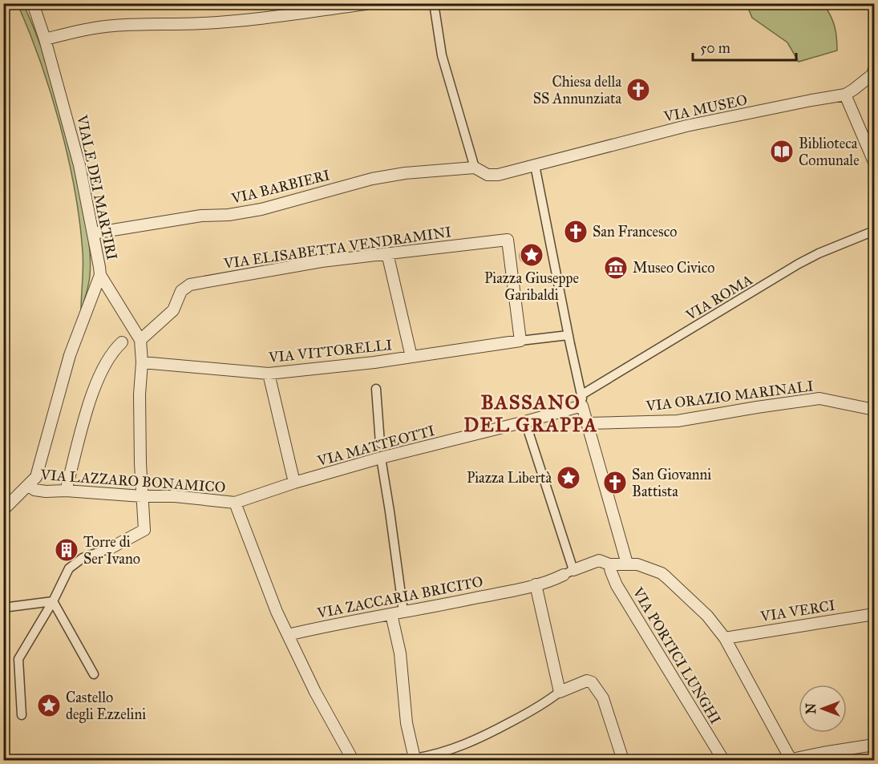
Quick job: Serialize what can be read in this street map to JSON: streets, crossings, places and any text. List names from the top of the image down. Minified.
{"streets":{"street":["VIA MUSEO","VIA BARBIERI","VIALE DEI MARTIRI","VIA ELISABETTA VENDRAMINI","VIA ROMA","VIA VITTORELLI","VIA ORAZIO MARINALI","VIA MATTEOTTI","VIA LAZZARO BONAMICO","VIA ZACCARIA BRICITO","VIA VERCI","VIA PORTICI LUNGHI"]},"crossings":[["VIA BARBIERI","VIALE DEI MARTIRI"],["VIALE DEI MARTIRI","VIA LAZZARO BONAMICO"],["VIA ELISABETTA VENDRAMINI","VIA VITTORELLI"],["VIA MATTEOTTI","VIA LAZZARO BONAMICO"]],"districts":["BASSANO DEL GRAPPA"],"places":{"church":["Chiesa della SS Annunziata","San Francesco","San Giovanni Battista"],"library":["Biblioteca Comunale"],"place":["Piazza Giuseppe Garibaldi","Piazza Libertà","Castello degli Ezzelini"],"museum":["Museo Civico"],"building":["Torre di Ser Ivano"]},"scale_bar":"50 m","north":"left"}
